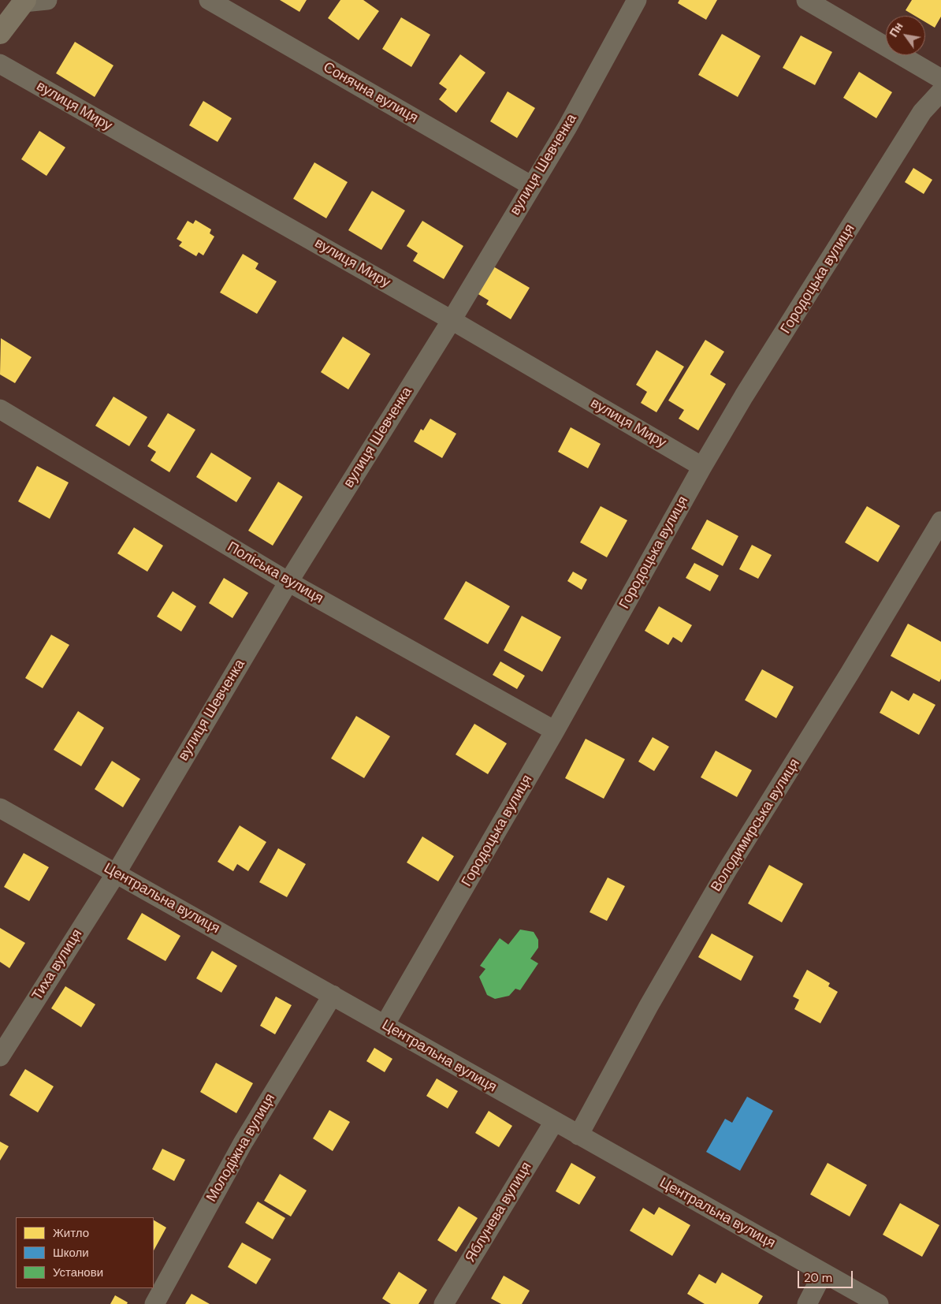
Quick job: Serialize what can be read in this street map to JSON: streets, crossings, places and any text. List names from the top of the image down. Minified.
{"streets":{"street":["Сонячна вулиця","вулиця Миру","вулиця Шевченка","Городоцька вулиця","Поліська вулиця","Володимирська вулиця","Центральна вулиця","Тиха вулиця","Молодіжна вулиця","Яблунева вулиця"]},"crossings":[["Сонячна вулиця","вулиця Шевченка"],["вулиця Миру","вулиця Шевченка"],["вулиця Миру","Городоцька вулиця"],["вулиця Шевченка","Поліська вулиця"],["вулиця Шевченка","Центральна вулиця"],["вулиця Шевченка","Тиха вулиця"],["Городоцька вулиця","Поліська вулиця"],["Городоцька вулиця","Центральна вулиця"],["Володимирська вулиця","Центральна вулиця"],["Центральна вулиця","Тиха вулиця"],["Центральна вулиця","Молодіжна вулиця"],["Центральна вулиця","Яблунева вулиця"]],"legend":["Житло","Школи","Установи"],"scale_bar":"20 m","north":"top left"}
